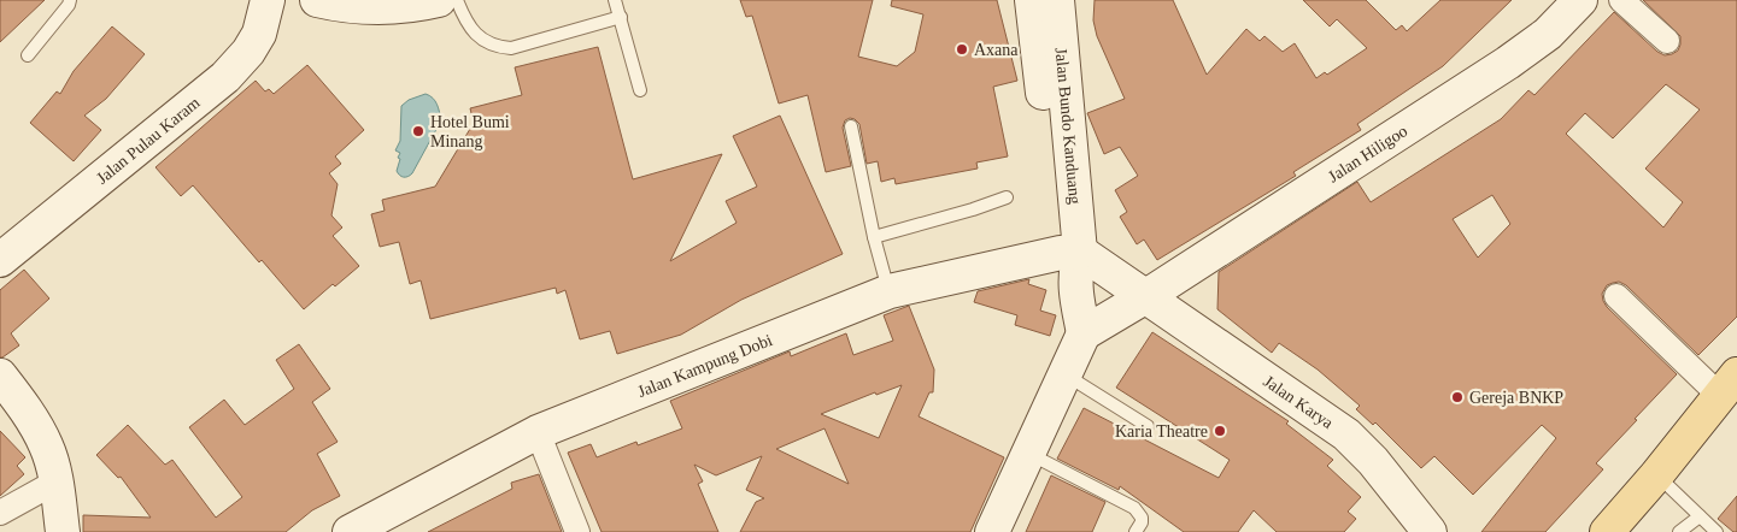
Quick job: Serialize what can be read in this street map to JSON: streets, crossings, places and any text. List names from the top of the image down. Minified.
{"streets":{"street":["Jalan Bundo Kanduang","Jalan Pulau Karam","Jalan Hiligoo","Jalan Kampung Dobi","Jalan Karya"]},"crossings":[["Jalan Bundo Kanduang","Jalan Hiligoo"],["Jalan Bundo Kanduang","Jalan Kampung Dobi"],["Jalan Bundo Kanduang","Jalan Karya"],["Jalan Hiligoo","Jalan Karya"],["Jalan Kampung Dobi","Jalan Karya"]],"places":["Axana","Hotel Bumi Minang","Gereja BNKP","Karia Theatre"]}
